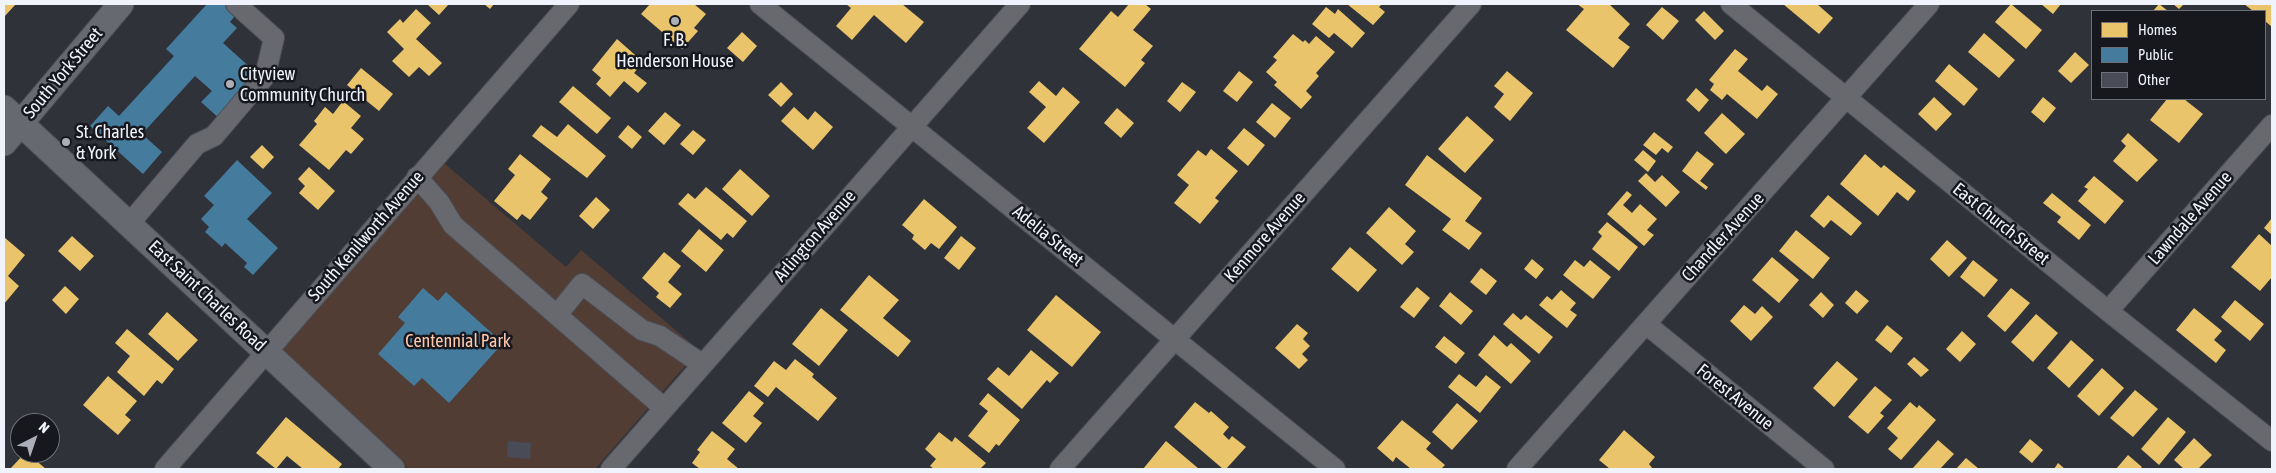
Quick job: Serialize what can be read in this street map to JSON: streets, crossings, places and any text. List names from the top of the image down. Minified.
{"streets":{"main road":["South York Street","East Saint Charles Road"],"street":["Lawndale Avenue","East Church Street","South Kenilworth Avenue","Arlington Avenue","Adelia Street","Kenmore Avenue","Chandler Avenue","Forest Avenue"]},"crossings":[["South York Street","East Saint Charles Road"],["Lawndale Avenue","East Church Street"],["East Church Street","Chandler Avenue"],["South Kenilworth Avenue","East Saint Charles Road"],["Arlington Avenue","Adelia Street"],["Adelia Street","Kenmore Avenue"],["Chandler Avenue","Forest Avenue"]],"parks":["Centennial Park"],"places":["F. B. Henderson House","Cityview Community Church","St. Charles & York"],"legend":["Homes","Public","Other"],"north":"top right"}
